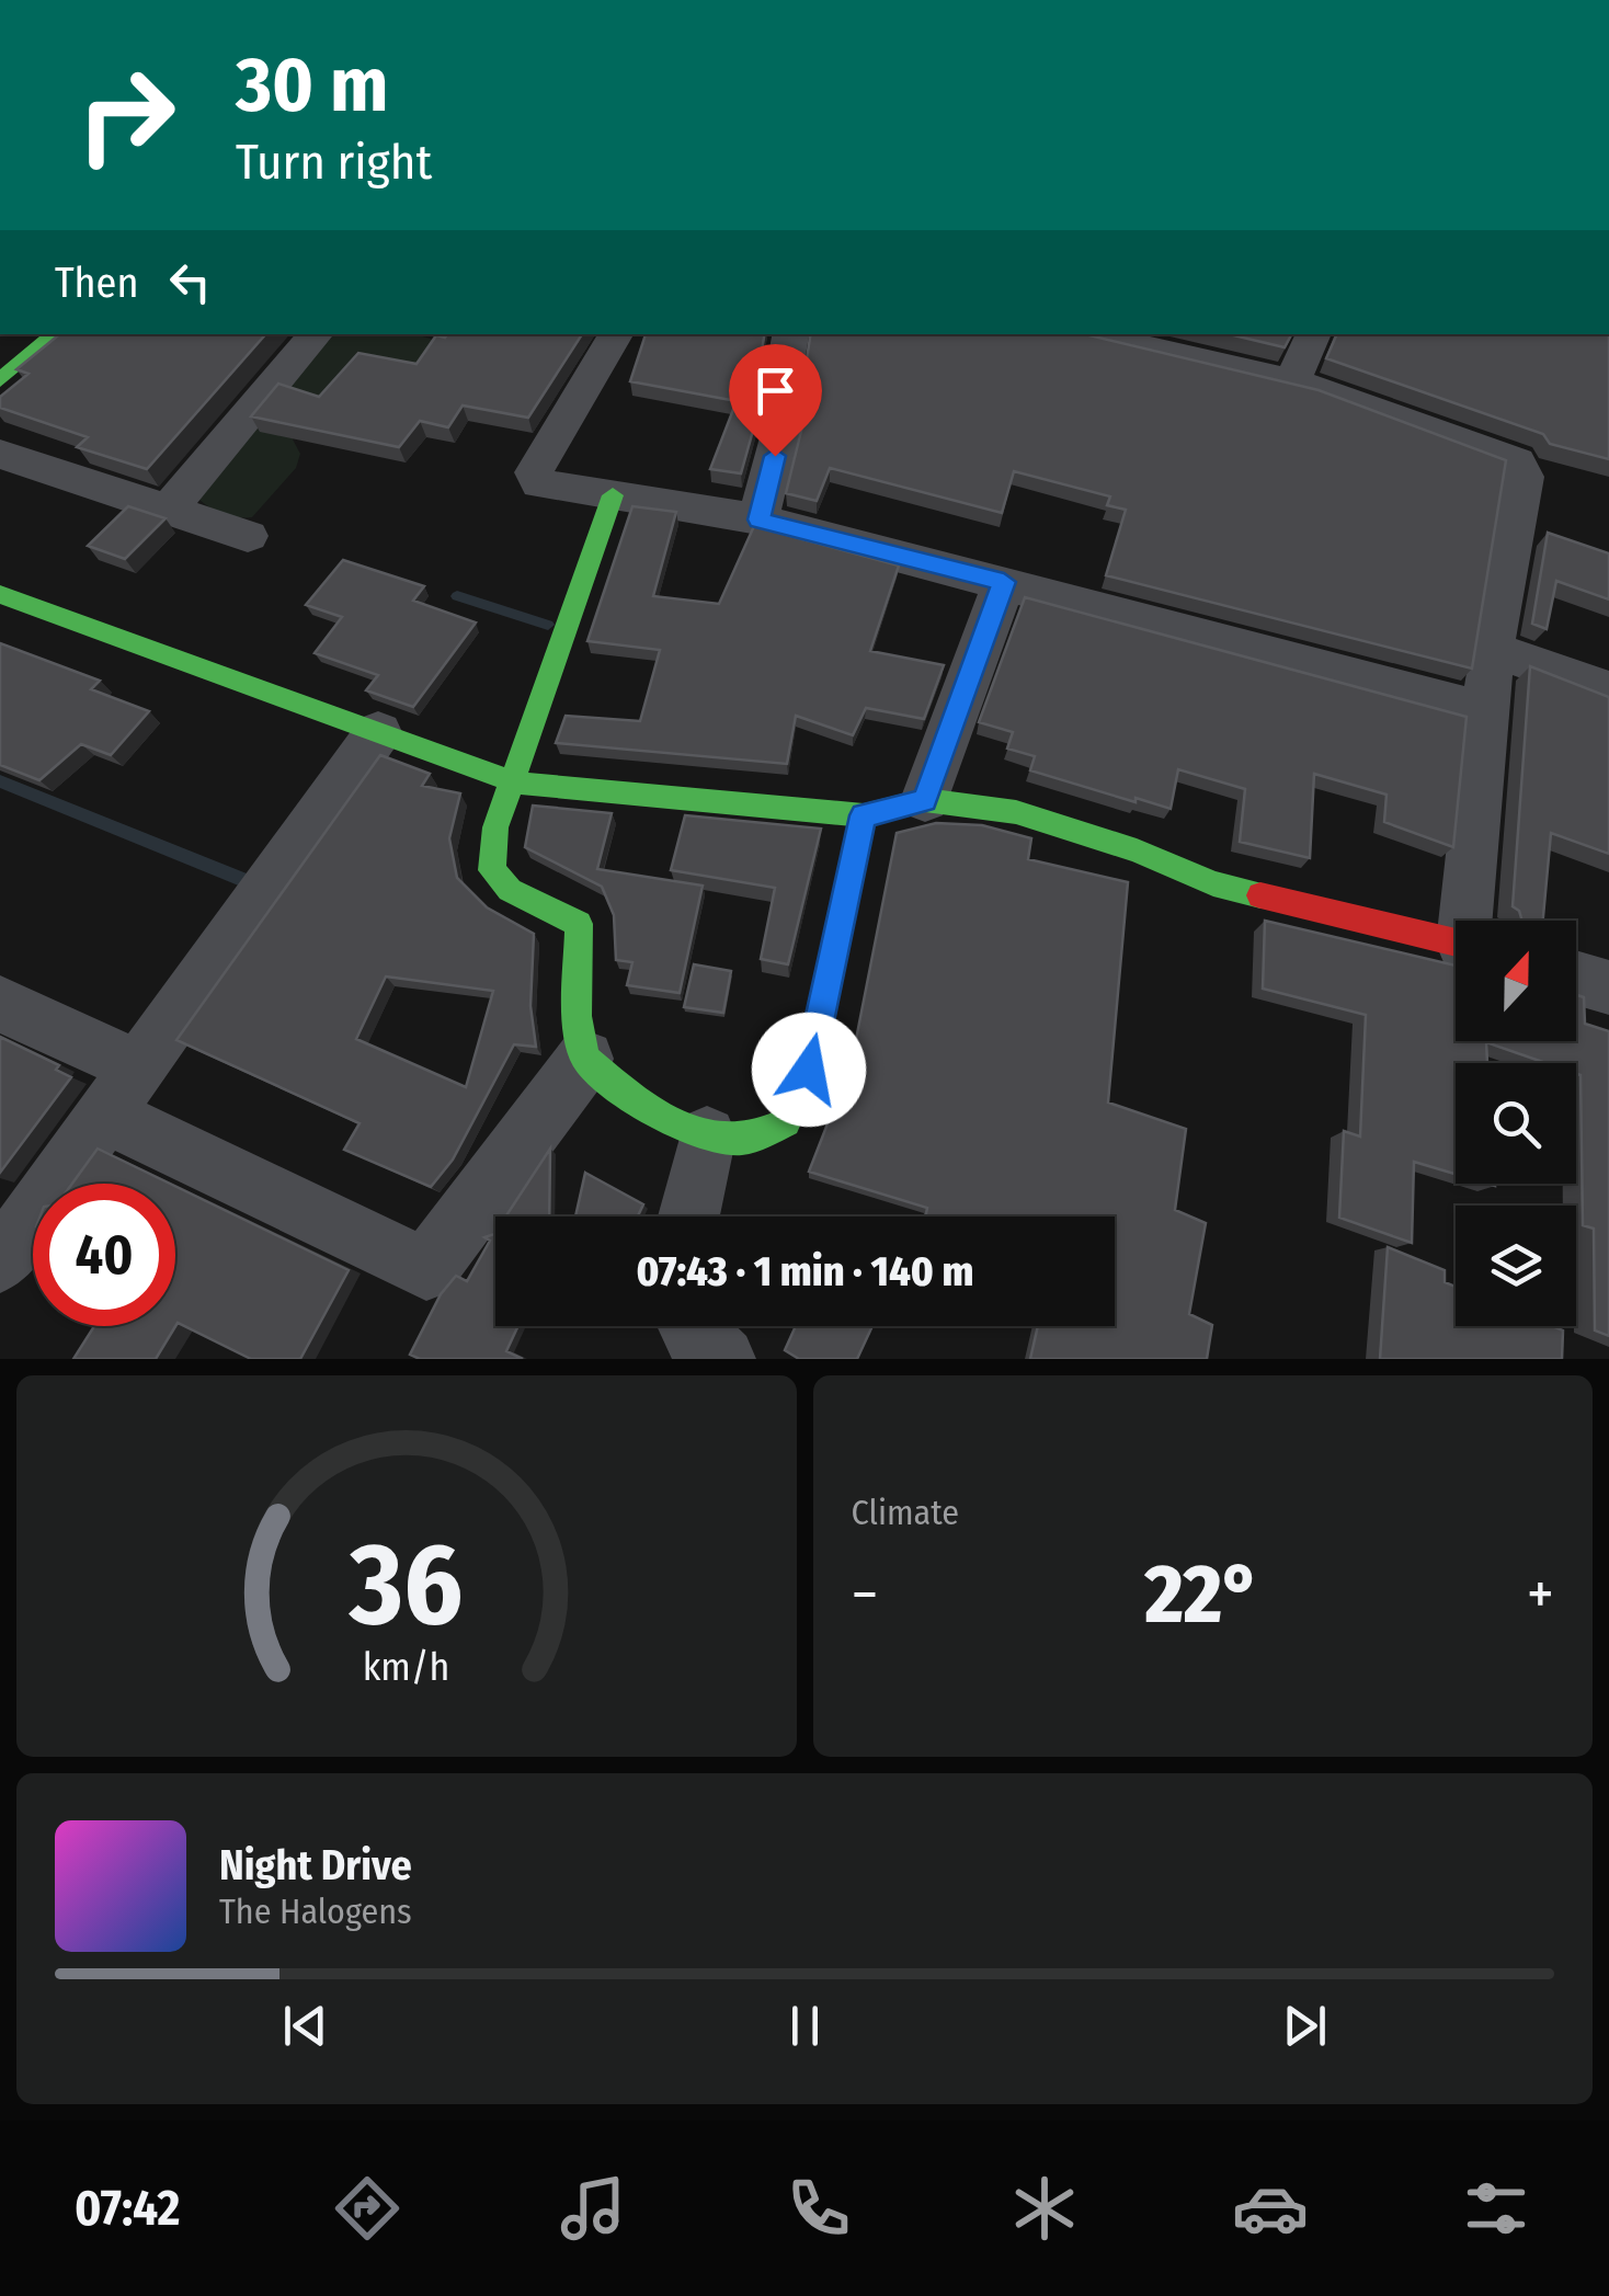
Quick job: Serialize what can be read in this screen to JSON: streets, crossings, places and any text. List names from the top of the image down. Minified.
{"north":"top","page":{"turn":["30 m","Turn right"],"then":"Then","limit":"40","trip":"07:43 · 1 min · 140 m","tile":"Climate","heat":["−","22°","+"],"song":["Night Drive","The Halogens"],"tabs":"07:42","gauge":["36","km/h"]}}
